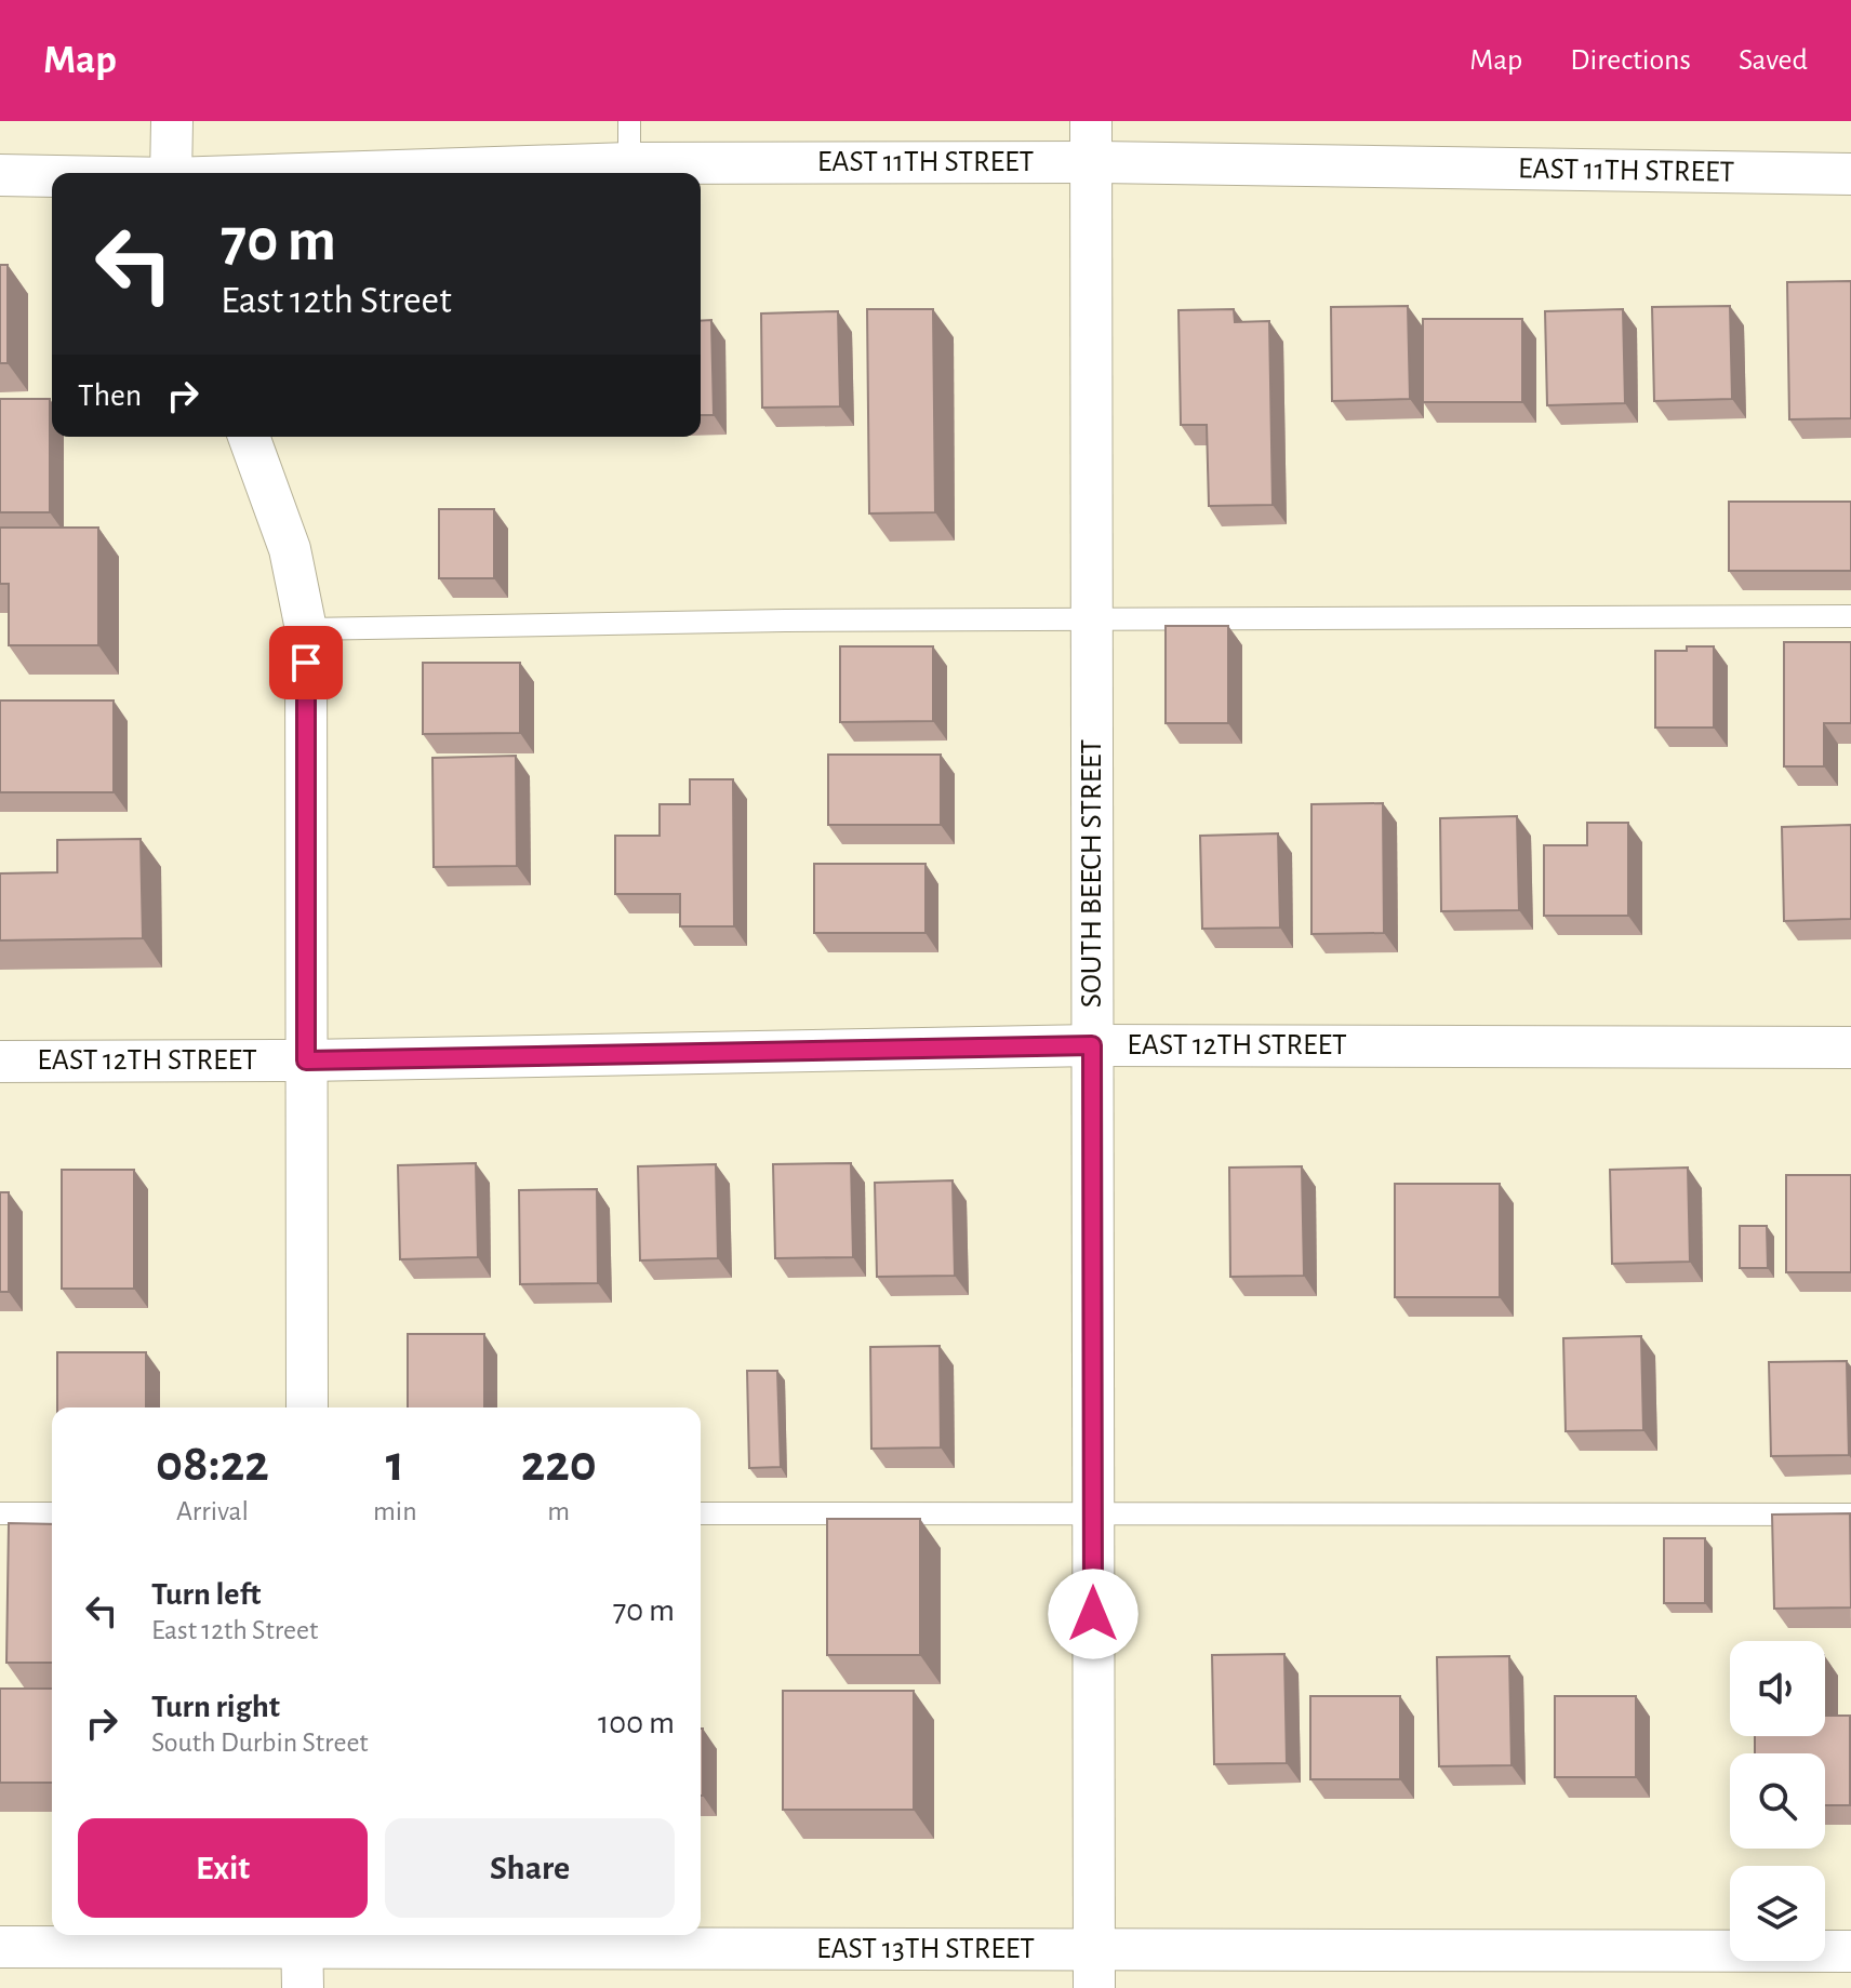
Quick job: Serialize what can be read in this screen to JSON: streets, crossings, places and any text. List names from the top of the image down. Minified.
{"streets":{"street":["EAST 11TH STREET","SOUTH BEECH STREET","EAST 12TH STREET","EAST 13TH STREET"]},"crossings":[["EAST 11TH STREET","SOUTH BEECH STREET"],["SOUTH BEECH STREET","EAST 12TH STREET"],["SOUTH BEECH STREET","EAST 13TH STREET"]],"page":{"header":"Map","nav":["Map","Directions","Saved"],"turn":["70 m","East 12th Street"],"then":"Then","eta":["08:22","Arrival","1","min","220","m"],"list":[{"name":"Turn left","note":"East 12th Street","value":"70 m"},{"name":"Turn right","note":"South Durbin Street","value":"100 m"}],"buttons":["Exit","Share"]}}
